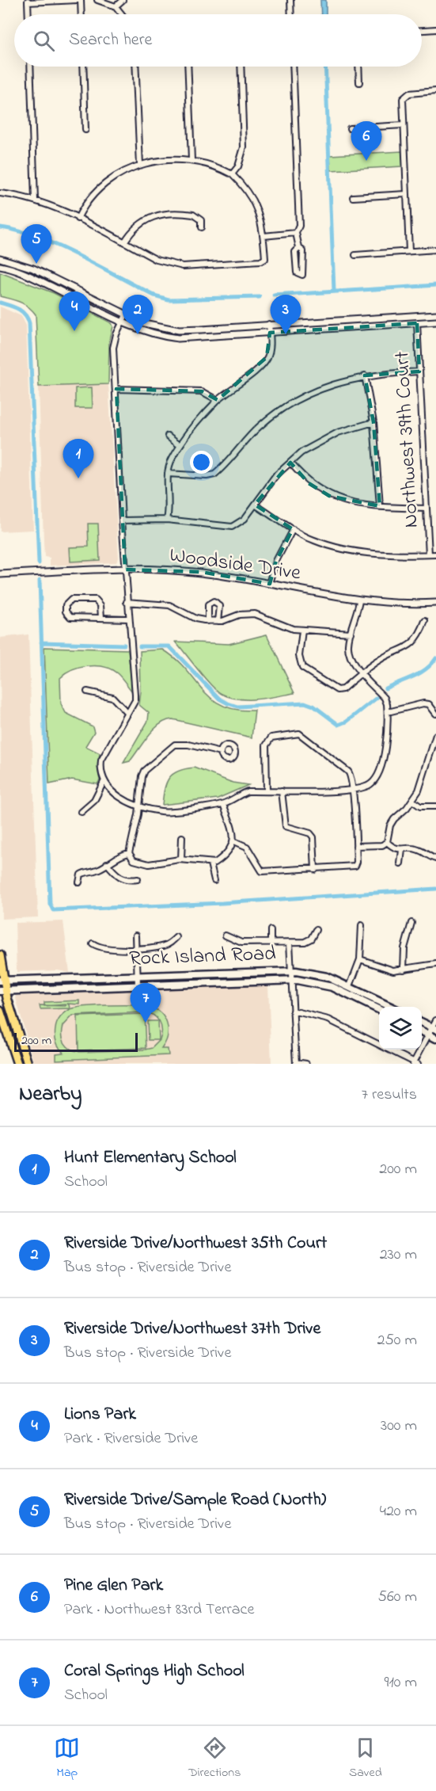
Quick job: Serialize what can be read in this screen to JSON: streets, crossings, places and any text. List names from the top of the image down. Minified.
{"streets":{"main road":["Rock Island Road"],"street":["Northwest 39th Court","Woodside Drive"]},"scale_bar":"200 m","page":{"search":"Search here","pins":["6","5","4","2","3","1","7"],"scale":"200 m","heading":["Nearby","7 results"],"list":[{"mark":"1","name":"Hunt Elementary School","note":"School","value":"200 m"},{"mark":"2","name":"Riverside Drive/Northwest 35th Court","note":"Bus stop · Riverside Drive","value":"230 m"},{"mark":"3","name":"Riverside Drive/Northwest 37th Drive","note":"Bus stop · Riverside Drive","value":"250 m"},{"mark":"4","name":"Lions Park","note":"Park · Riverside Drive","value":"300 m"},{"mark":"5","name":"Riverside Drive/Sample Road (North)","note":"Bus stop · Riverside Drive","value":"420 m"},{"mark":"6","name":"Pine Glen Park","note":"Park · Northwest 83rd Terrace","value":"560 m"},{"mark":"7","name":"Coral Springs High School","note":"School","value":"910 m"}],"nav":["Map","Directions","Saved"]}}
